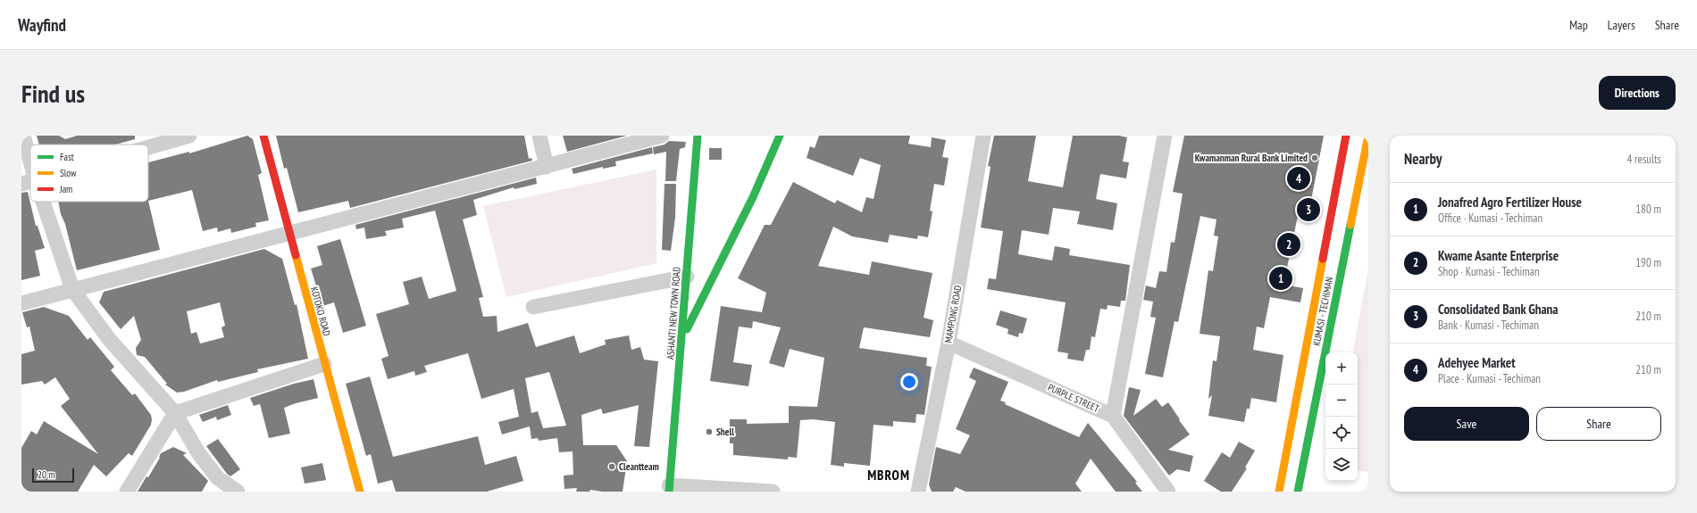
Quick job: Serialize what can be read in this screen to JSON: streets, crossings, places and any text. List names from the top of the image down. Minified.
{"streets":{"street":["KOTOKO ROAD","KUMASI - TECHIMAN","ASHANTI NEW TOWN ROAD","MAMPONG ROAD","PURPLE STREET"]},"crossings":[["MAMPONG ROAD","PURPLE STREET"]],"districts":["MBROM"],"places":["Kwamanman Rural Bank Limited","Shell","Cleantteam"],"legend":["Fast","Slow","Jam"],"scale_bar":"20 m","page":{"header":"Wayfind","nav":["Map","Layers","Share"],"buttons":["Directions",["Save","Share"]],"title":"Find us","heading":["Nearby","4 results"],"pins":["4","3","2","1"],"list":[{"mark":"1","name":"Jonafred Agro Fertilizer House","note":"Office · Kumasi - Techiman","value":"180 m"},{"mark":"2","name":"Kwame Asante Enterprise","note":"Shop · Kumasi - Techiman","value":"190 m"},{"mark":"3","name":"Consolidated Bank Ghana","note":"Bank · Kumasi - Techiman","value":"210 m"},{"mark":"4","name":"Adehyee Market","note":"Place · Kumasi - Techiman","value":"210 m"}],"map_buttons":["+","−"],"scale":"20 m"}}
